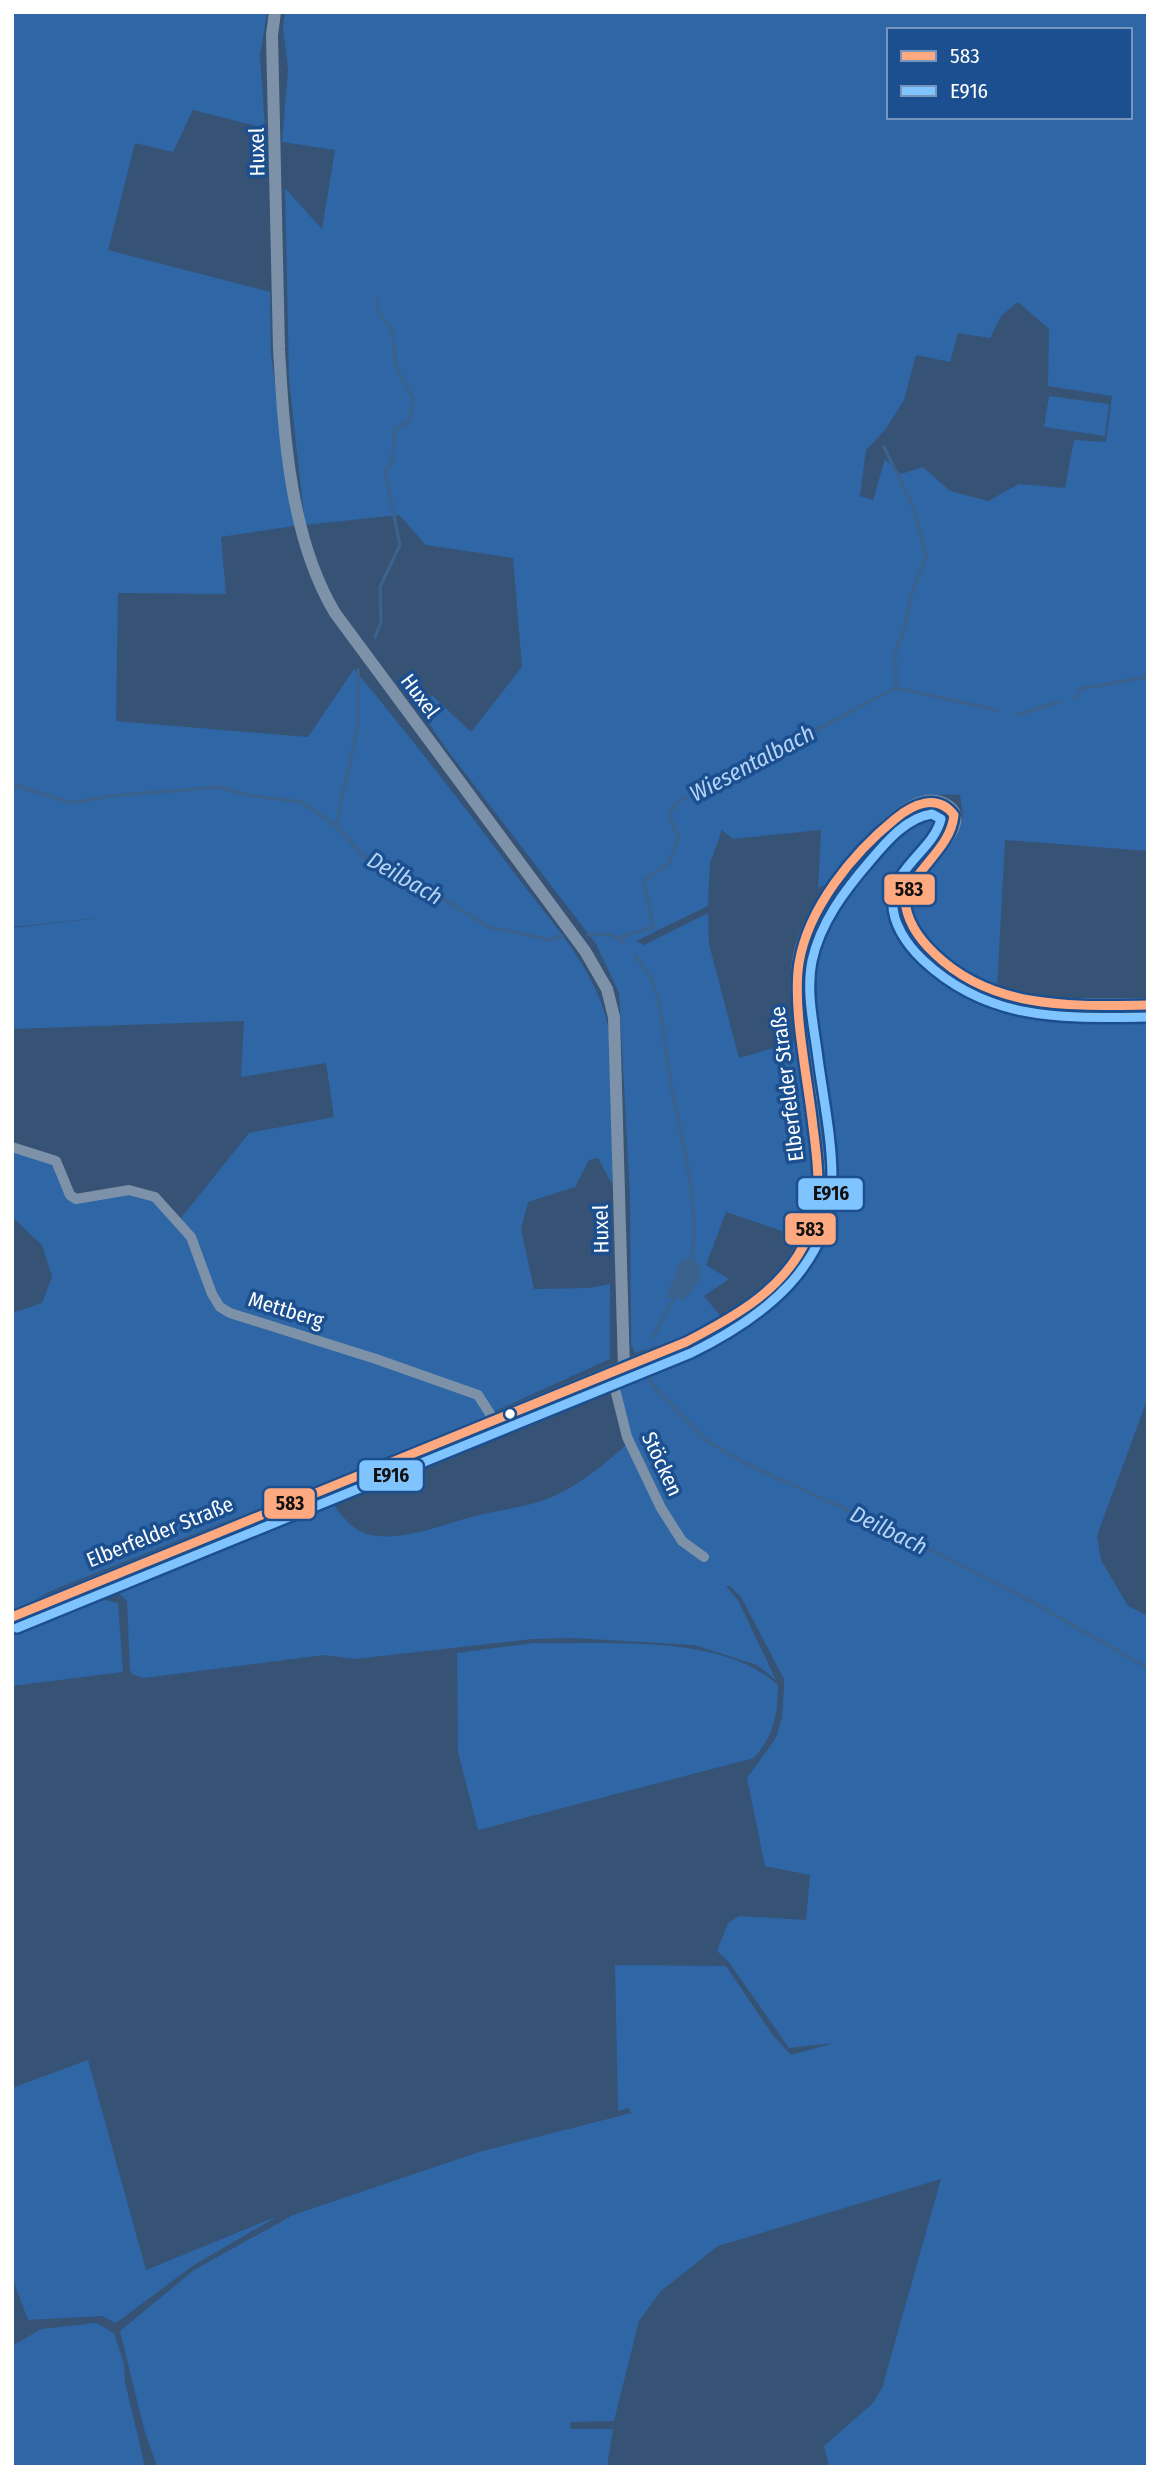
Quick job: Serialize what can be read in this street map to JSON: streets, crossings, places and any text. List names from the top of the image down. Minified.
{"streets":{"main road":["Elberfelder Straße"],"street":["Huxel","Mettberg","Stöcken"]},"crossings":[["Huxel","Elberfelder Straße"],["Huxel","Stöcken"],["Elberfelder Straße","Mettberg"],["Elberfelder Straße","Stöcken"]],"water":["Wiesentalbach","Deilbach"],"lines":["transit line 583","transit line E916"],"legend":["583","E916"]}
